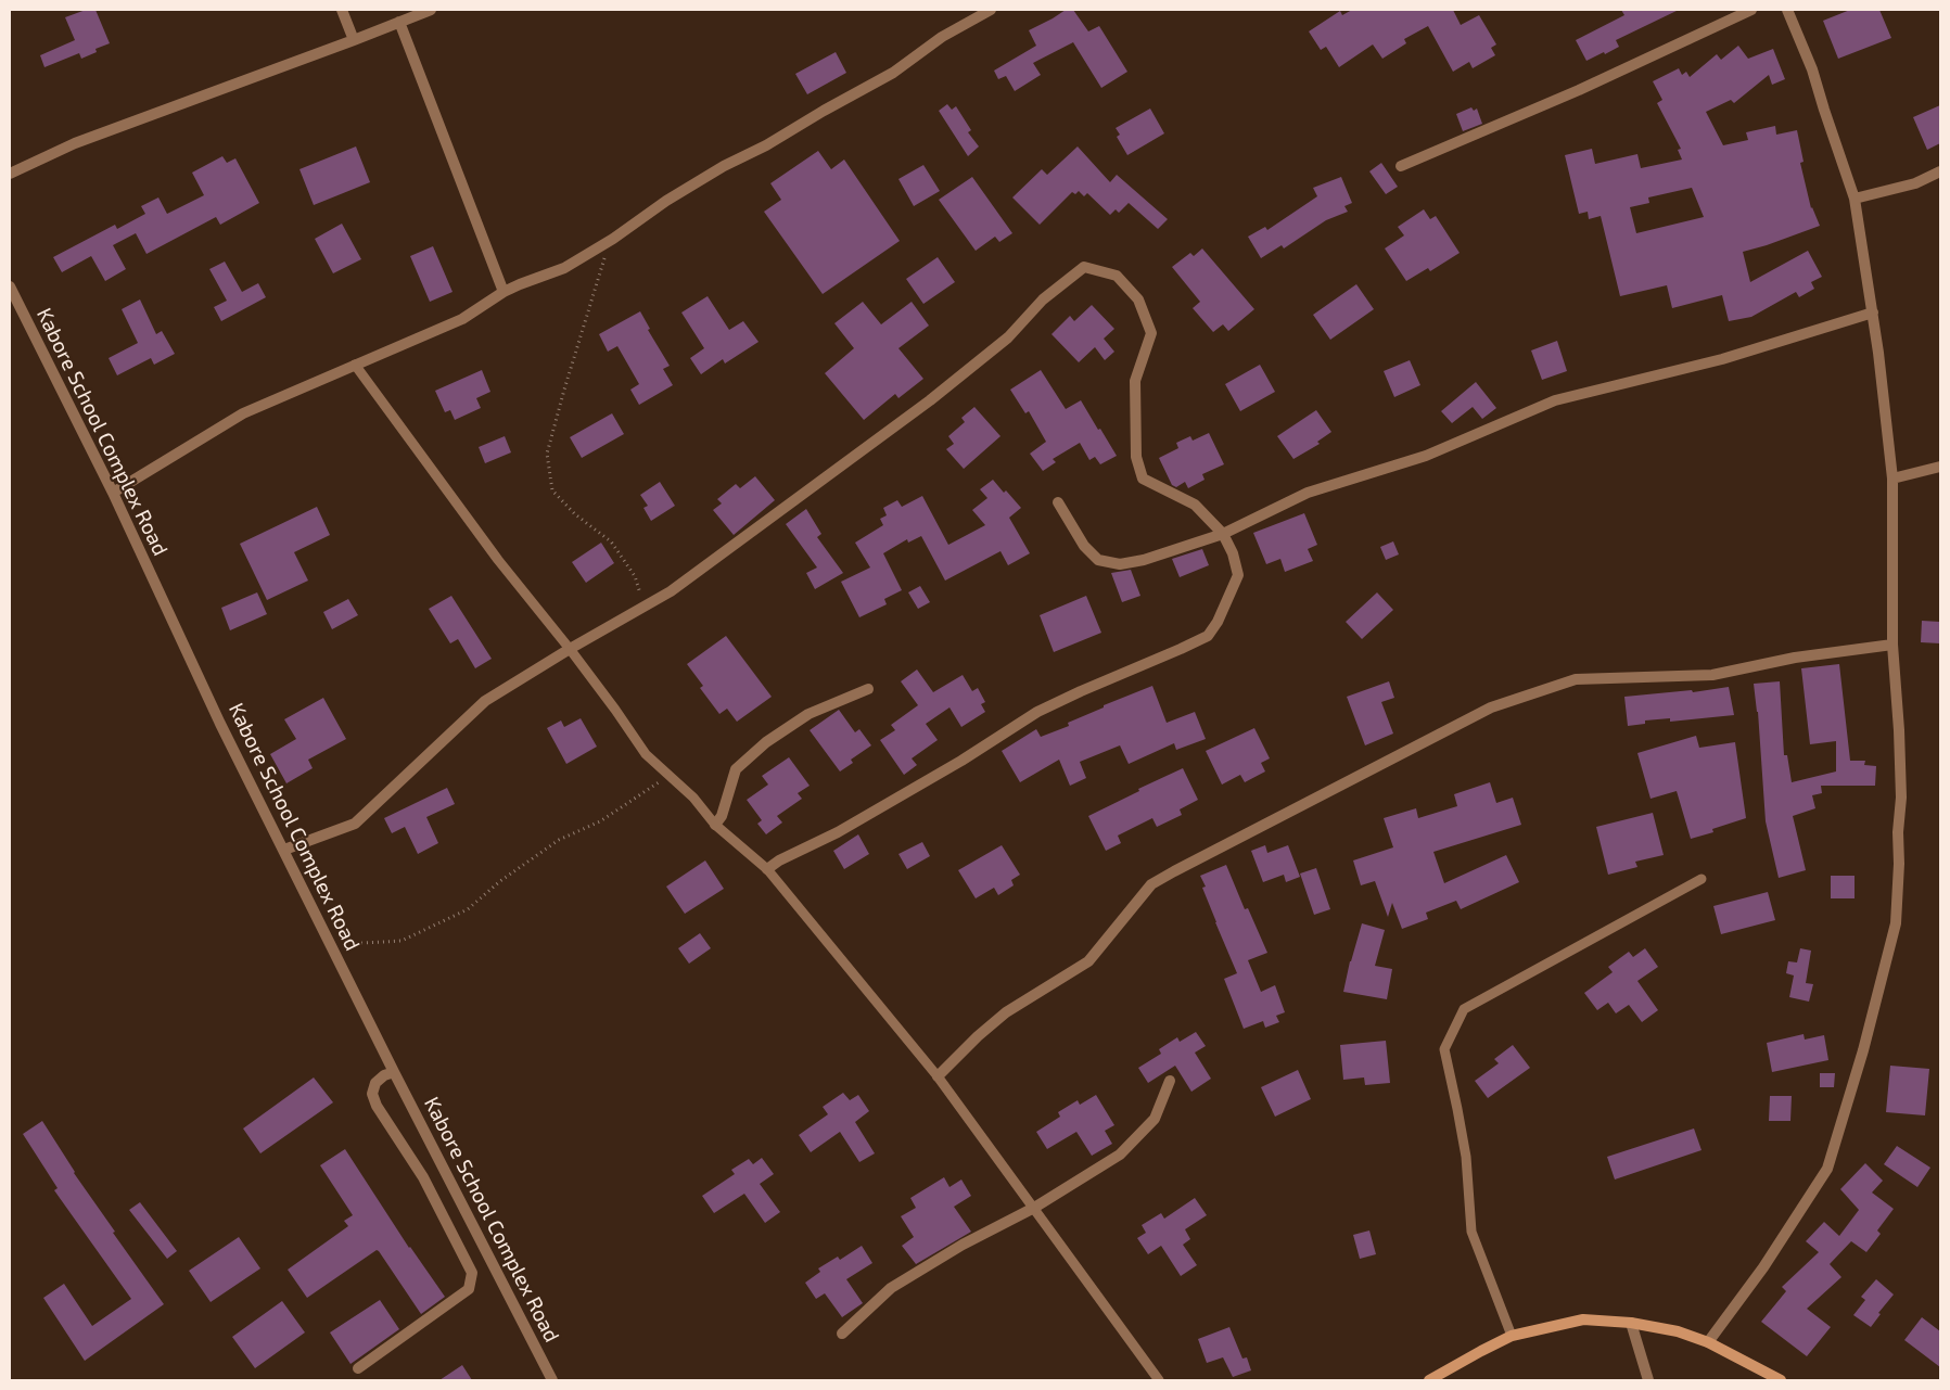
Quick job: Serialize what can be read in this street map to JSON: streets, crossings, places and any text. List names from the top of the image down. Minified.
{"streets":{"street":["Kabore School Complex Road"]}}
